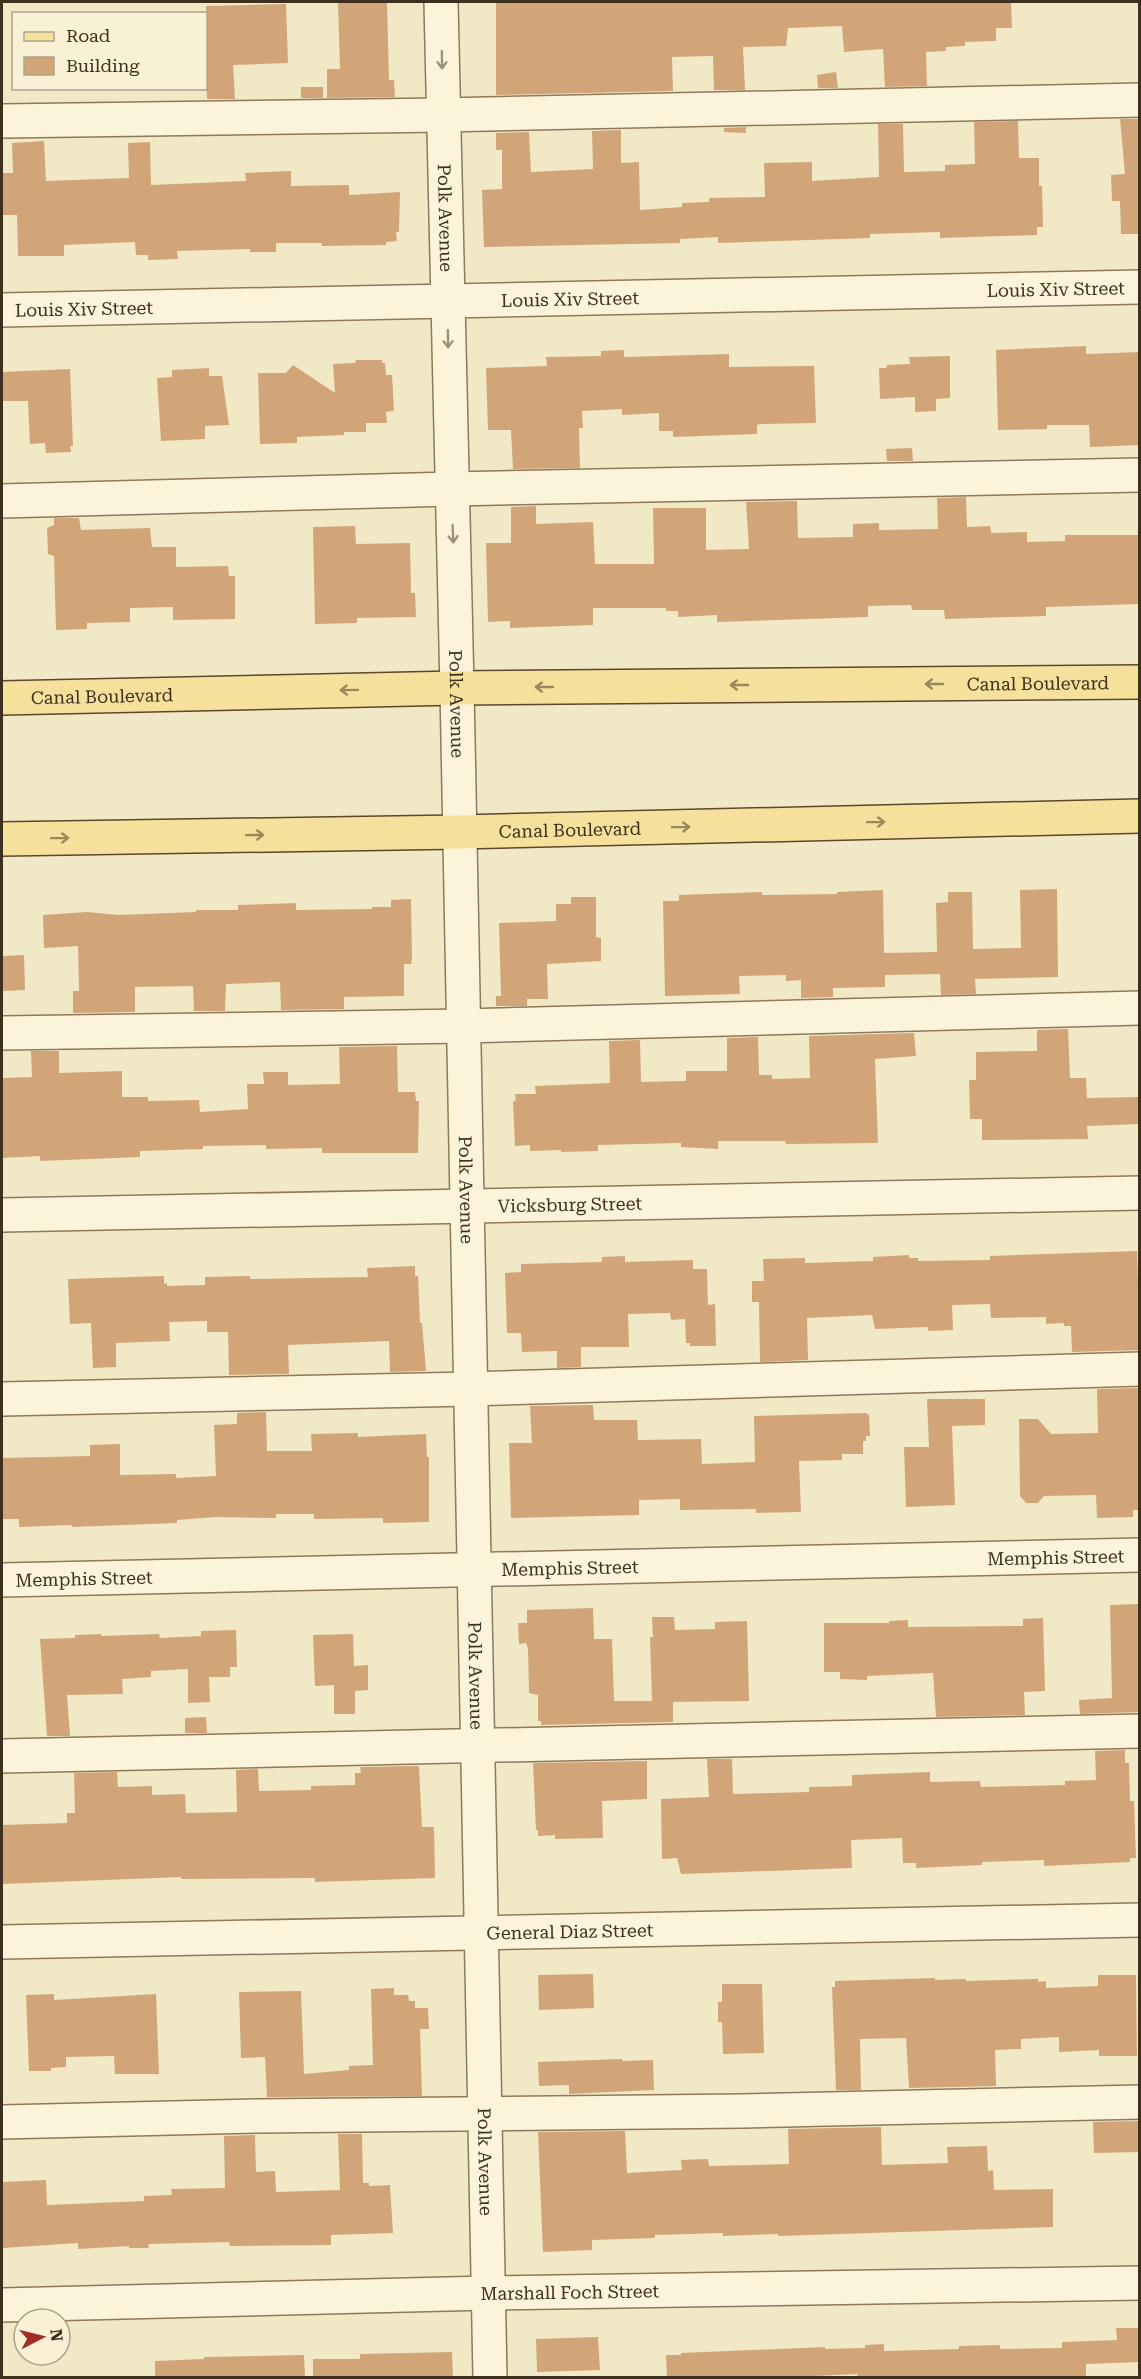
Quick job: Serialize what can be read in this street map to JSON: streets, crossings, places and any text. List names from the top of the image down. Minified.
{"streets":{"main road":["Canal Boulevard"],"street":["Polk Avenue","Louis Xiv Street","Vicksburg Street","Memphis Street","General Diaz Street","Marshall Foch Street"]},"crossings":[["Polk Avenue","Louis Xiv Street"],["Polk Avenue","Canal Boulevard"],["Polk Avenue","Vicksburg Street"],["Polk Avenue","Memphis Street"],["Polk Avenue","General Diaz Street"],["Polk Avenue","Marshall Foch Street"]],"legend":["Road","Building"],"north":"right"}
